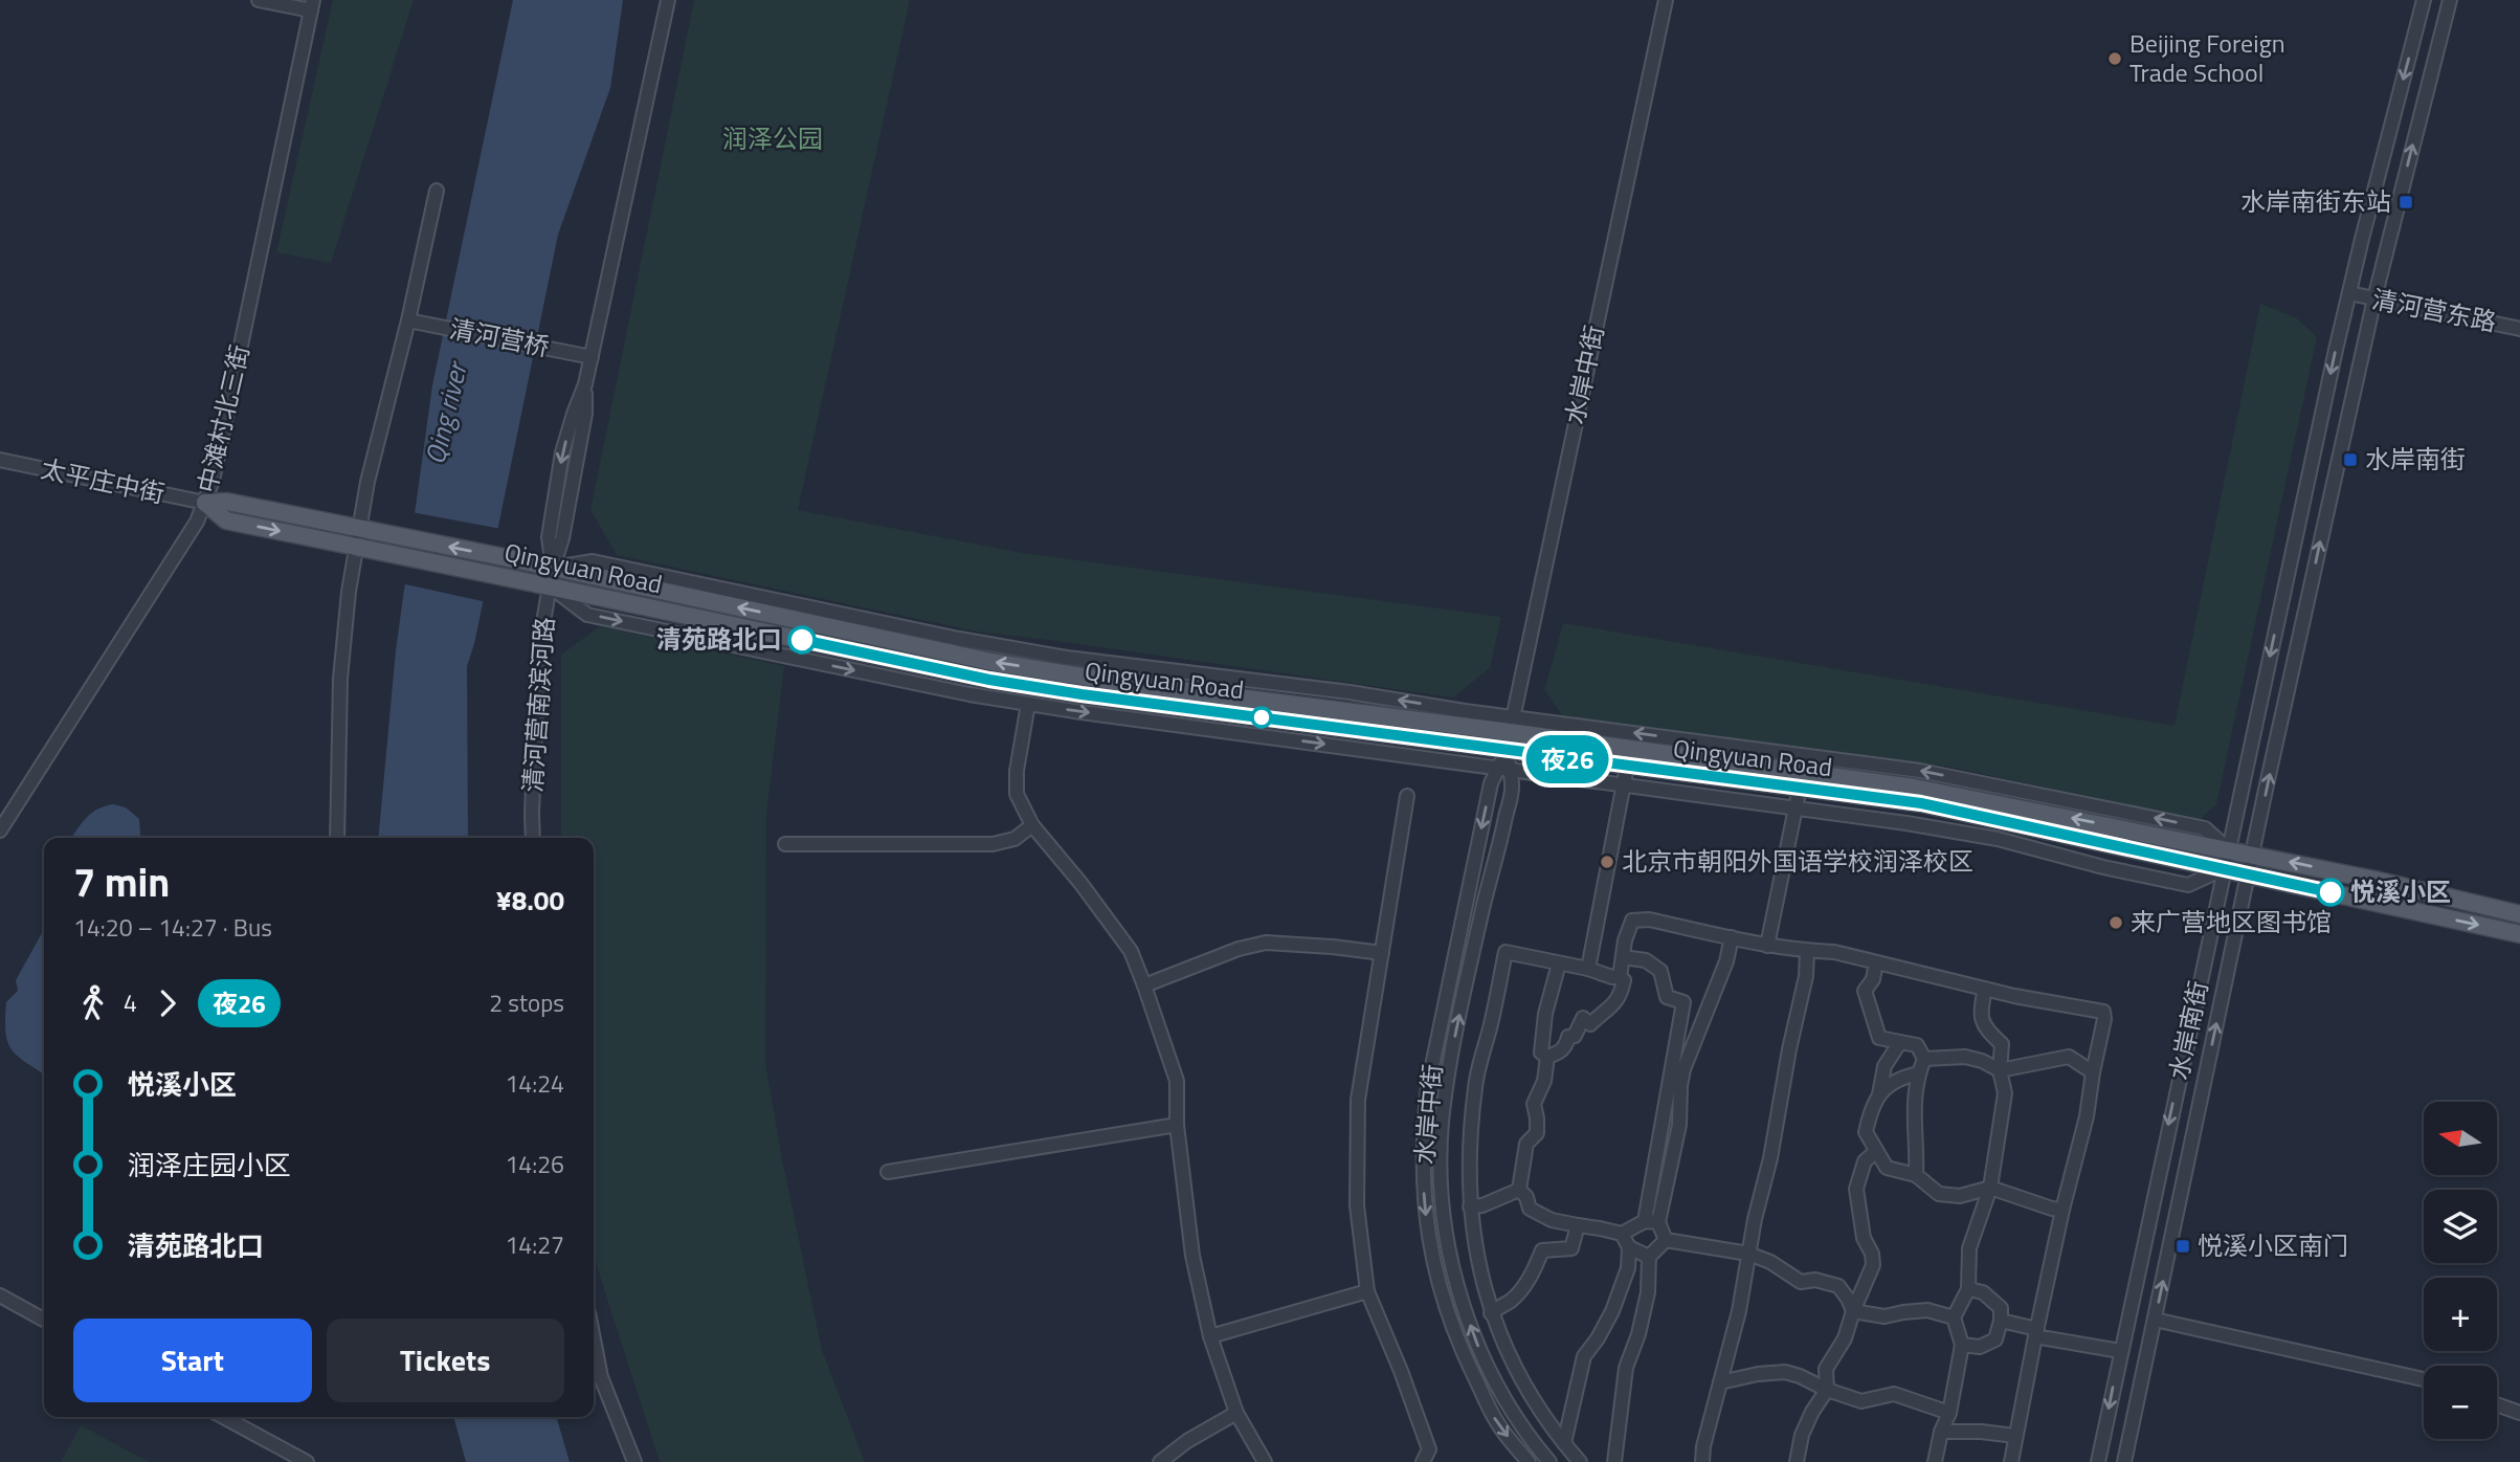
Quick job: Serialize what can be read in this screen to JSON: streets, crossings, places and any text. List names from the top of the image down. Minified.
{"streets":{"main road":["Qingyuan Road"],"street":["清河营东路","清河营桥","水岸中街","中滩村北三街","太平庄中街","清河营南滨河路","水岸南街"]},"crossings":[["清河营东路","水岸南街"],["清河营桥","Qingyuan Road"],["水岸中街","Qingyuan Road"],["中滩村北三街","太平庄中街"],["中滩村北三街","Qingyuan Road"],["太平庄中街","Qingyuan Road"],["Qingyuan Road","清河营南滨河路"],["Qingyuan Road","水岸南街"]],"water":["Qing river"],"parks":["润泽公园"],"places":{"other":["Beijing Foreign Trade School","清苑路北口","北京市朝阳外国语学校润泽校区","悦溪小区","来广营地区图书馆"],"transit":["水岸南街东站","水岸南街","悦溪小区南门"]},"lines":["bus line 夜26"],"north":"left","page":{"on_map":"夜26","heading":["7 min","14:20 – 14:27 · Bus","¥8.00"],"legs":["4","夜26","2 stops"],"list":[{"name":"悦溪小区","value":"14:24"},{"name":"润泽庄园小区","value":"14:26"},{"name":"清苑路北口","value":"14:27"}],"map_buttons":["+","−"],"buttons":["Start","Tickets"]}}
